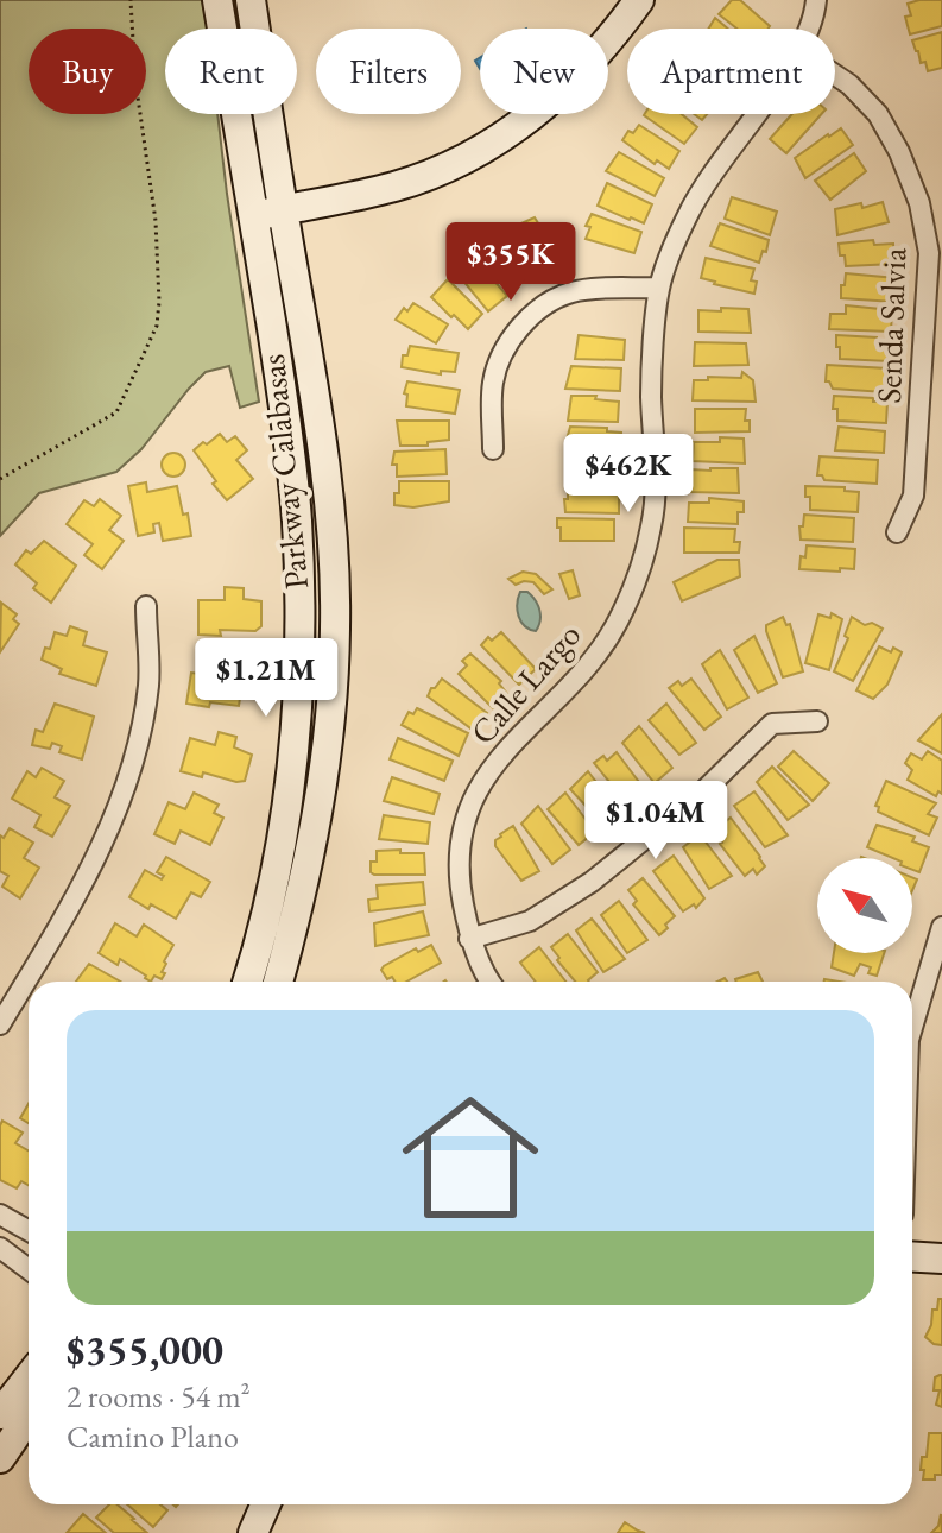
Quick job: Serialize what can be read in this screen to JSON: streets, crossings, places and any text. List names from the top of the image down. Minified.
{"streets":{"street":["Senda Salvia","Parkway Calabasas","Calle Largo"]},"north":"top left","page":{"chip":["Buy","Rent","Filters","New","Apartment"],"price":["$355K","$462K","$1.21M","$1.04M"],"list":[{"name":"$355,000","note":"2 rooms · 54 m² · Camino Plano"}]}}
